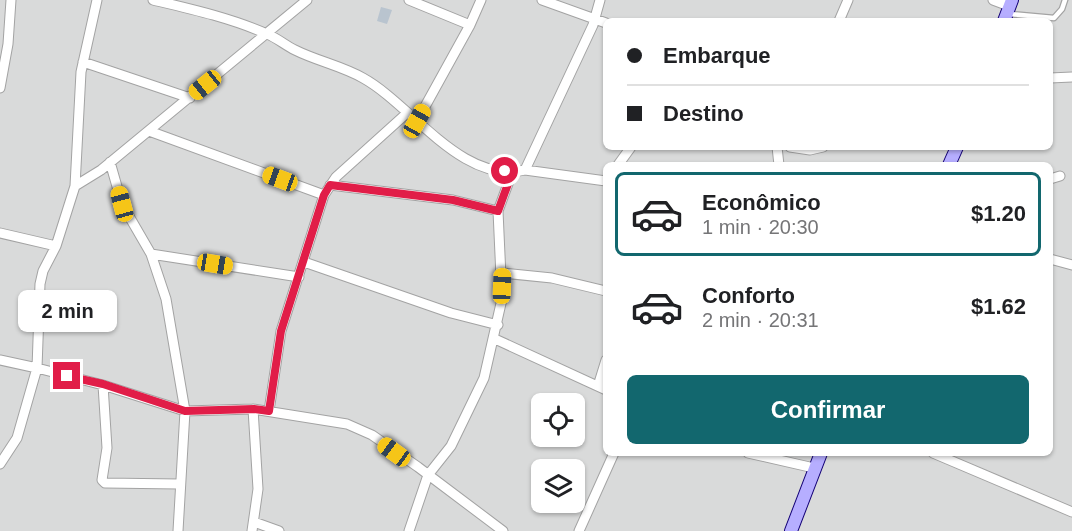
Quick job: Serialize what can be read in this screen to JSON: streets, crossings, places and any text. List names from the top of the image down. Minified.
{"page":{"banner":["Embarque","Destino"],"list":[{"name":"Econômico","note":"1 min · 20:30","value":"$1.20"},{"name":"Conforto","note":"2 min · 20:31","value":"$1.62"}],"bubble":"2 min","buttons":"Confirmar"}}
